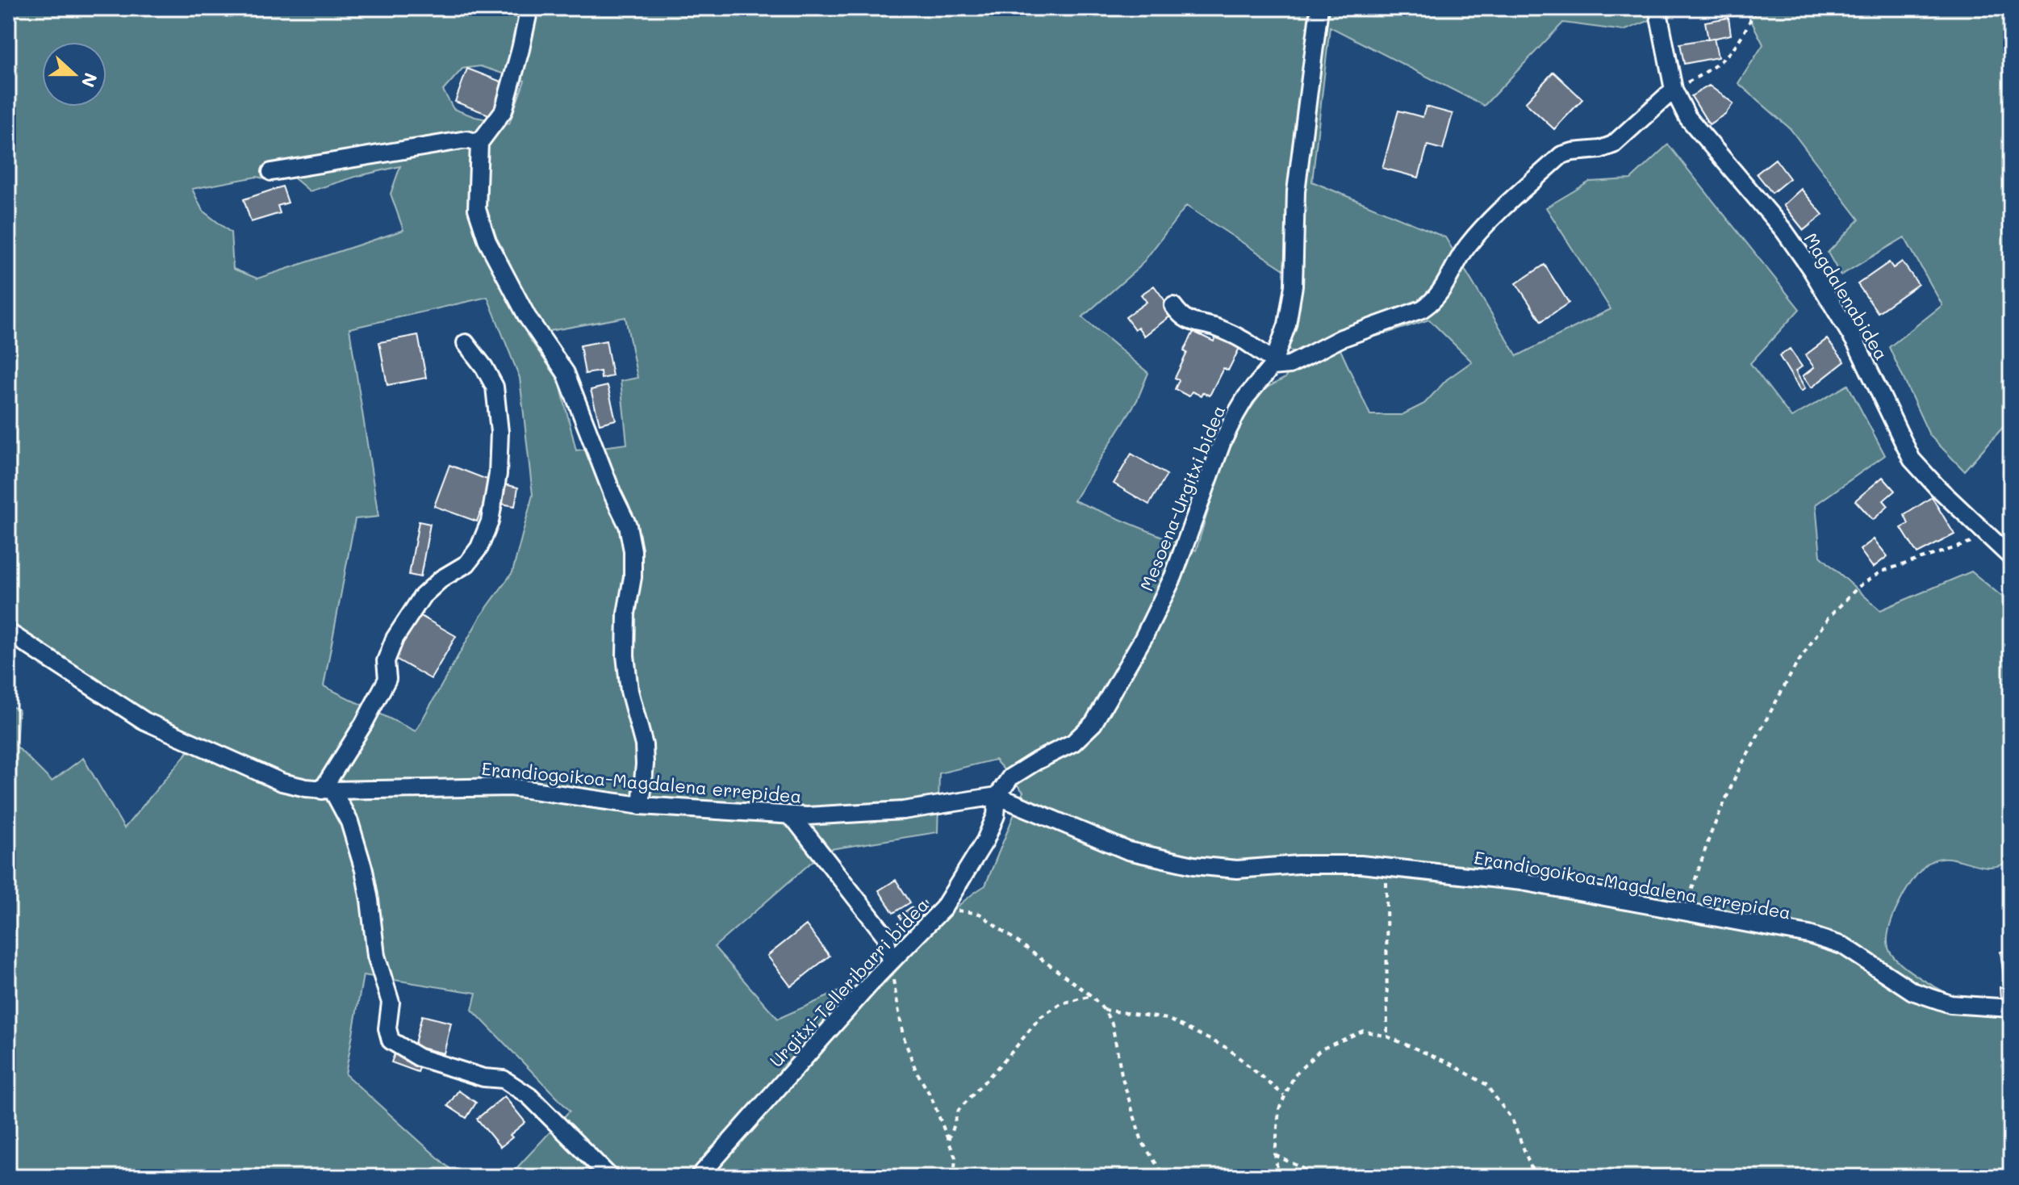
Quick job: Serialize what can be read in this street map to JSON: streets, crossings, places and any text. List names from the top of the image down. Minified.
{"streets":{"street":["Magdalenabidea","Mesoena-Urgitxi bidea","Erandiogoikoa-Magdalena errepidea","Urgitxi-Telleribarri bidea"]},"crossings":[["Mesoena-Urgitxi bidea","Erandiogoikoa-Magdalena errepidea"],["Mesoena-Urgitxi bidea","Urgitxi-Telleribarri bidea"],["Erandiogoikoa-Magdalena errepidea","Urgitxi-Telleribarri bidea"]],"north":"right"}
